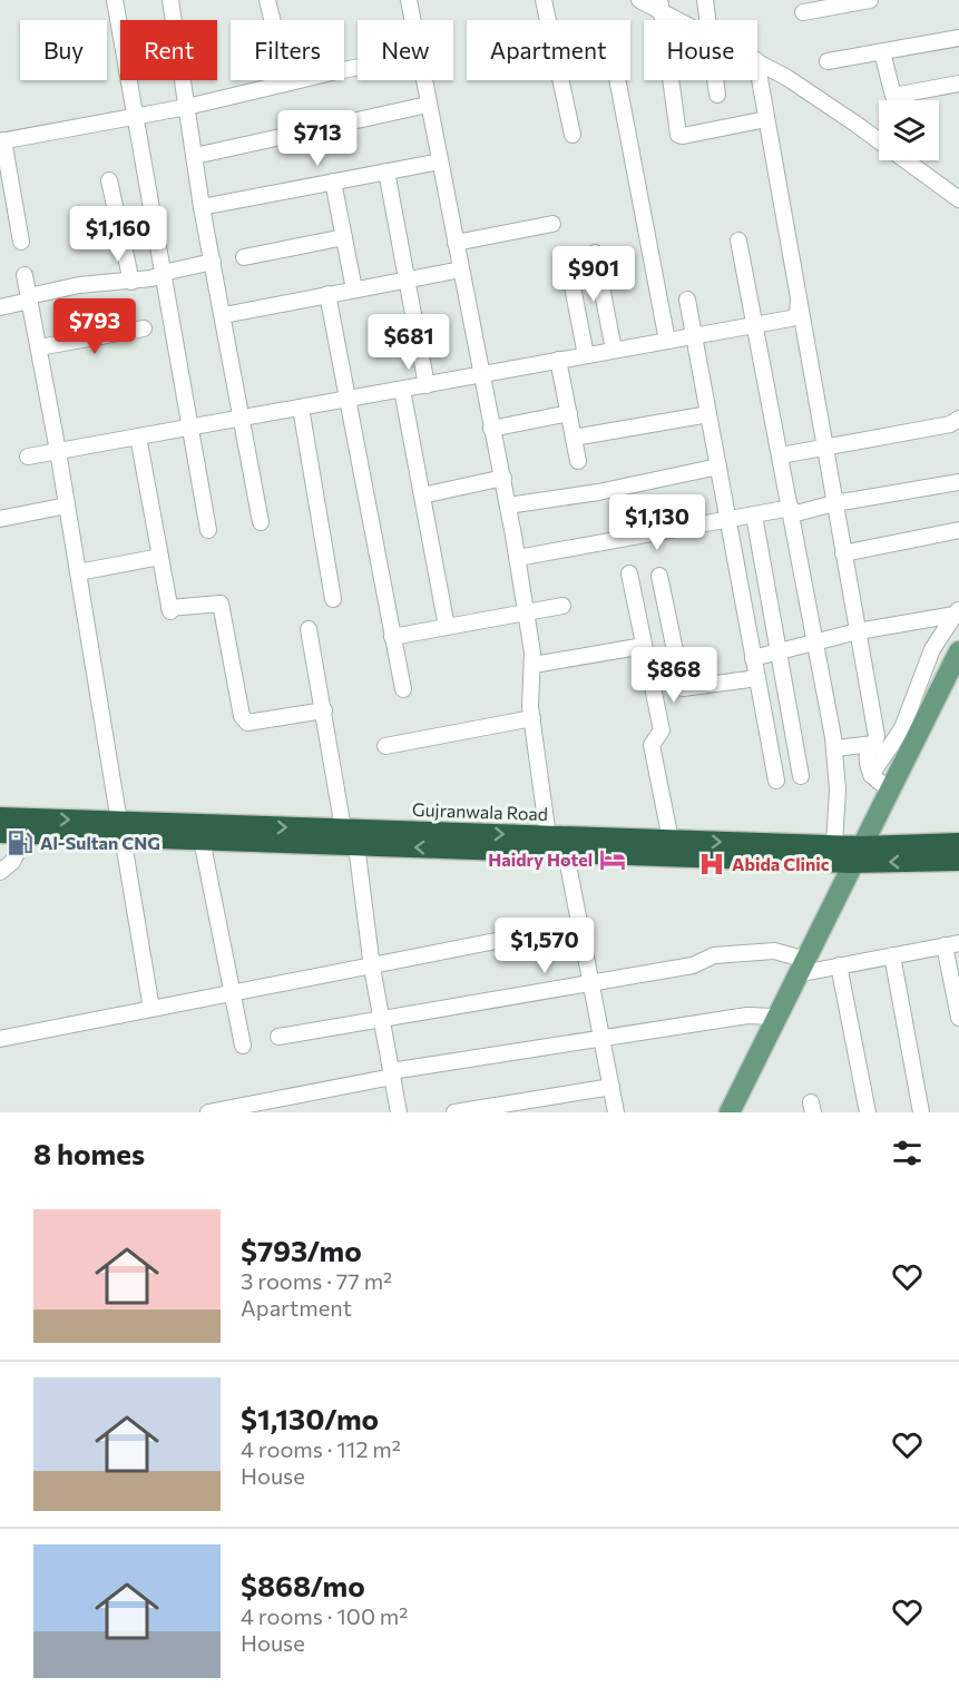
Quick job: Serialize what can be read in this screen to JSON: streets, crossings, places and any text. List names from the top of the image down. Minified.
{"streets":{"highway":["Gujranwala Road"]},"places":{"fuel station":["Al-Sultan CNG"],"hotel":["Haidry Hotel"],"hospital":["Abida Clinic"]},"page":{"chip":["Buy","Rent","Filters","New","Apartment","House"],"price":["$713","$1,160","$901","$793","$681","$1,130","$868","$1,570"],"heading":"8 homes","list":[{"name":"$793/mo","note":"3 rooms · 77 m² · Apartment"},{"name":"$1,130/mo","note":"4 rooms · 112 m² · House"},{"name":"$868/mo","note":"4 rooms · 100 m² · House"}]}}
